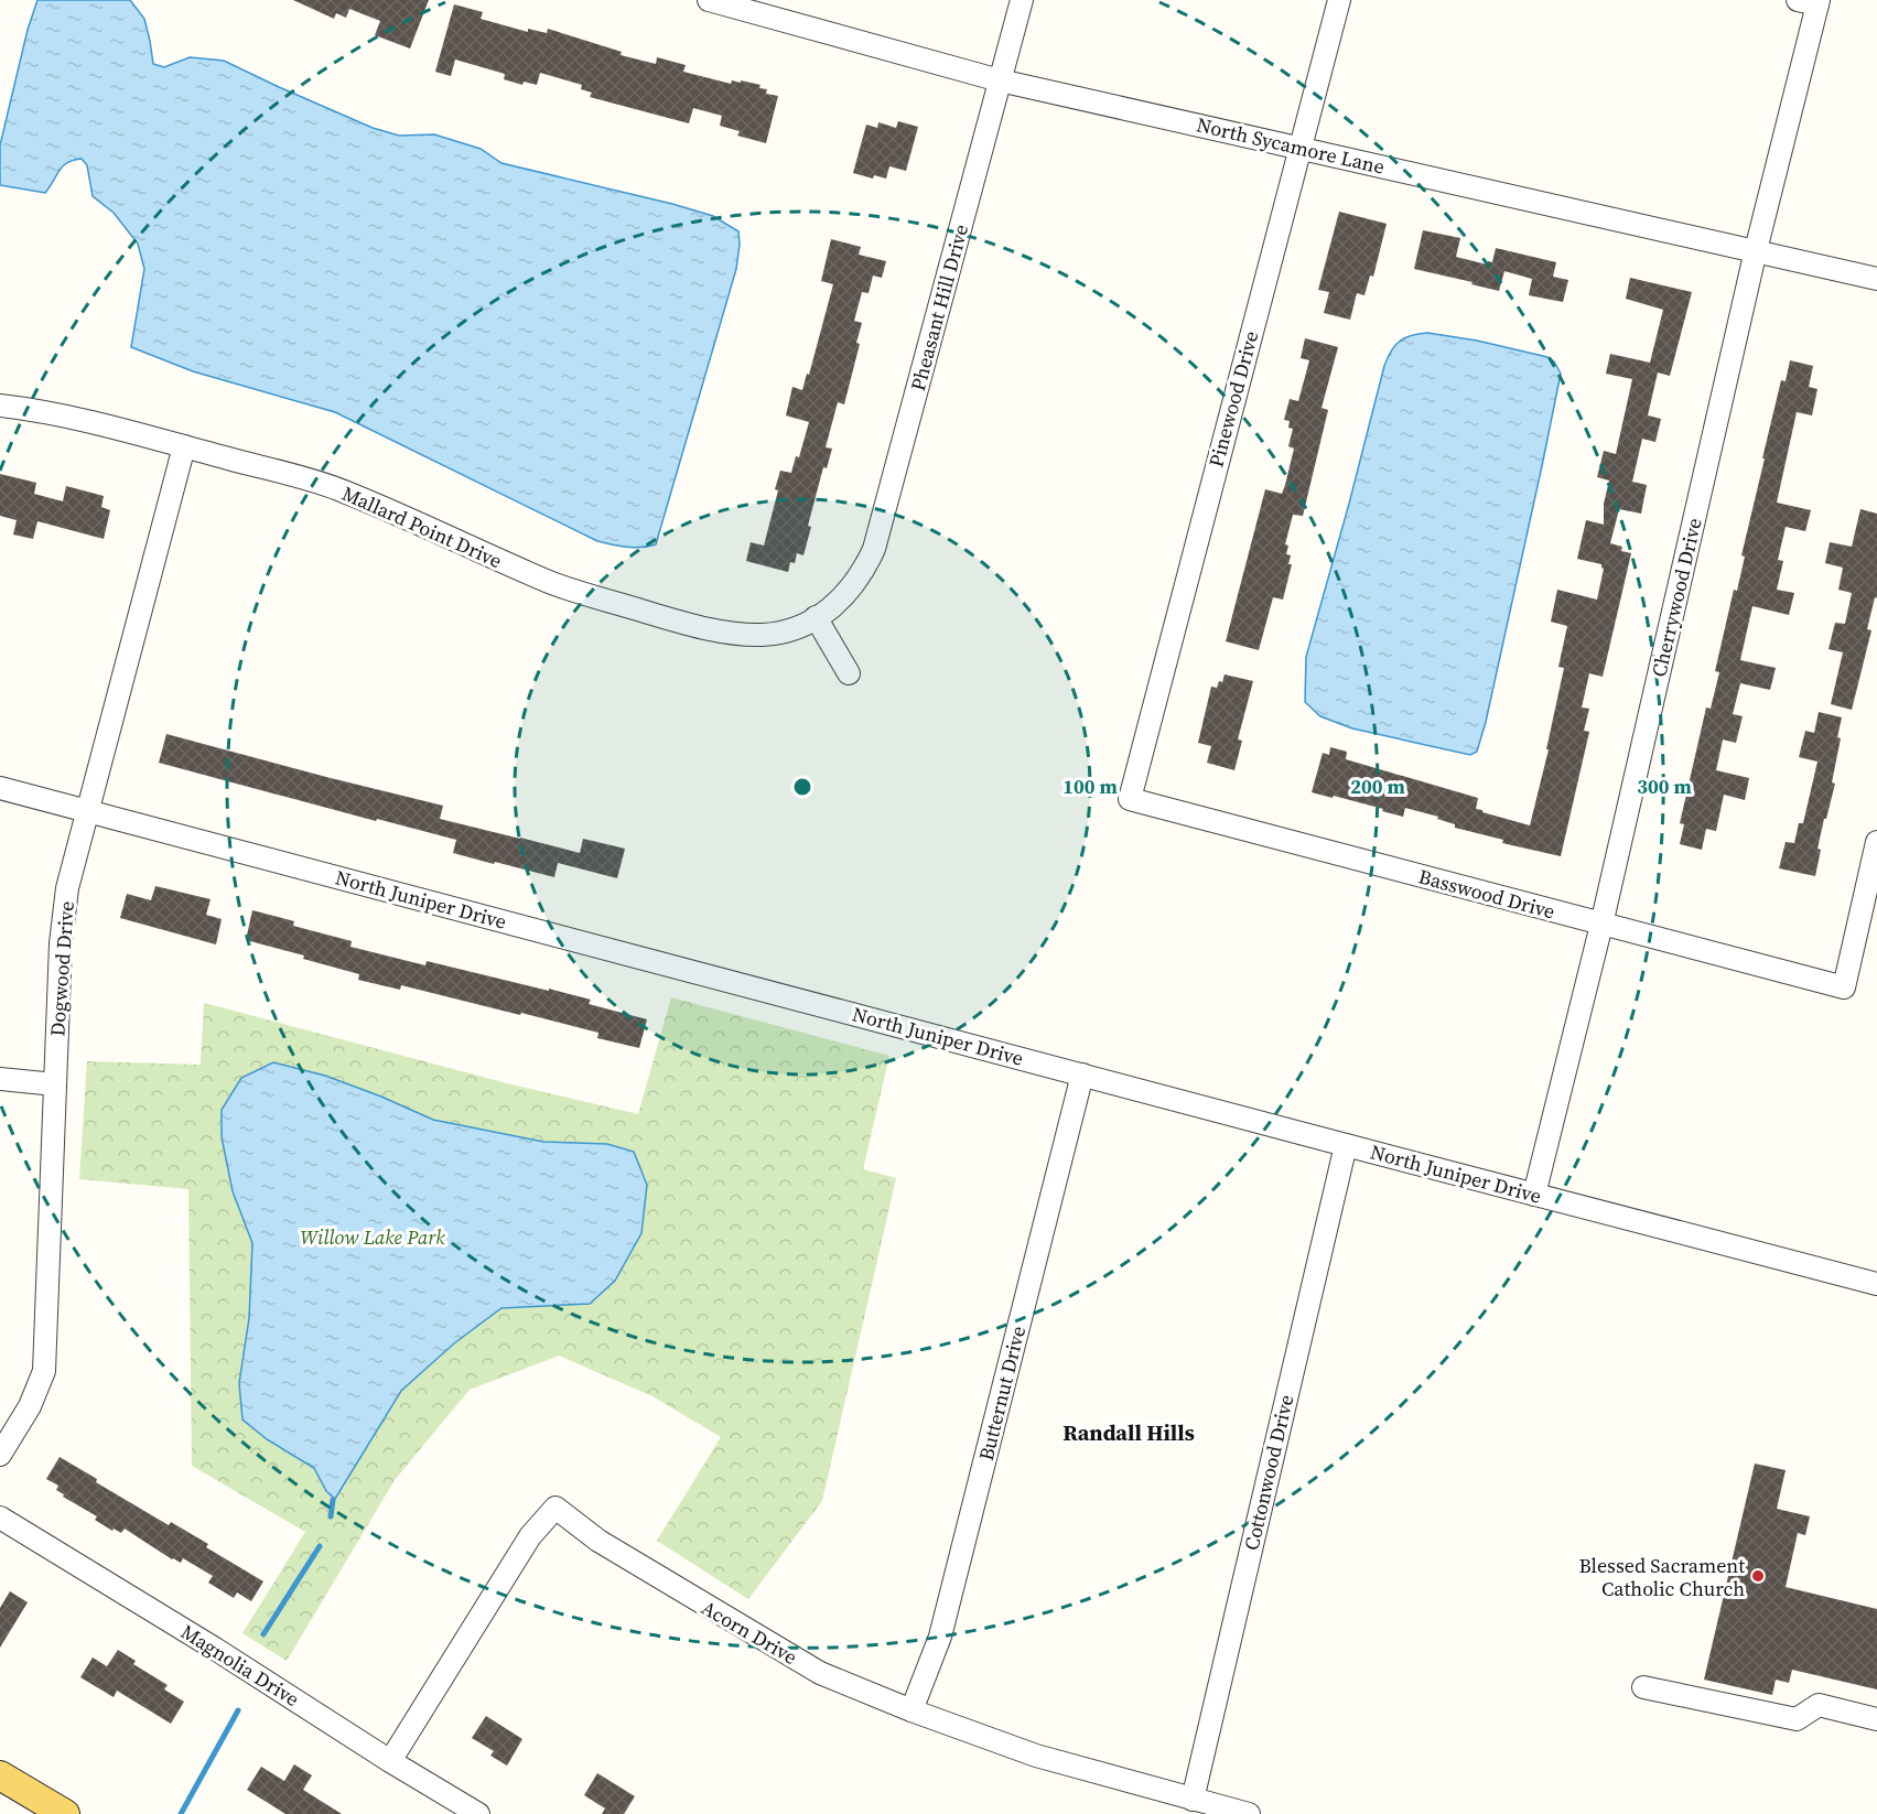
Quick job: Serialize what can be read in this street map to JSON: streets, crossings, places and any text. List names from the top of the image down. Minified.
{"streets":{"street":["North Sycamore Lane","Pheasant Hill Drive","Pinewood Drive","Mallard Point Drive","Cherrywood Drive","Basswood Drive","North Juniper Drive","Dogwood Drive","Butternut Drive","Cottonwood Drive","Acorn Drive","Magnolia Drive"]},"crossings":[["North Sycamore Lane","Pheasant Hill Drive"],["North Sycamore Lane","Pinewood Drive"],["North Sycamore Lane","Cherrywood Drive"],["Pheasant Hill Drive","Mallard Point Drive"],["Pinewood Drive","Basswood Drive"],["Mallard Point Drive","Dogwood Drive"],["Cherrywood Drive","Basswood Drive"],["Cherrywood Drive","North Juniper Drive"],["North Juniper Drive","Dogwood Drive"],["North Juniper Drive","Butternut Drive"],["North Juniper Drive","Cottonwood Drive"],["Butternut Drive","Acorn Drive"],["Cottonwood Drive","Acorn Drive"],["Acorn Drive","Magnolia Drive"]],"districts":["Randall Hills"],"parks":["Willow Lake Park"],"places":["Blessed Sacrament Catholic Church"],"rings":["100 m","200 m","300 m"]}
